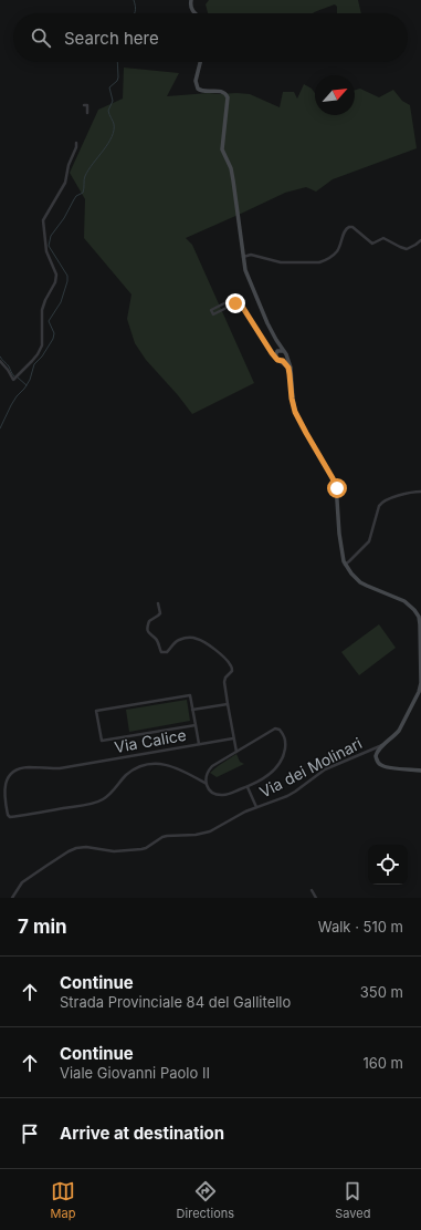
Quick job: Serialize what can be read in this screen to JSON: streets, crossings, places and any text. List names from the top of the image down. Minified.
{"streets":{"street":["Via Calice","Via dei Molinari"]},"north":"top right","page":{"search":"Search here","heading":["7 min","Walk · 510 m"],"list":[["Continue","Strada Provinciale 84 del Gallitello","350 m"],["Continue","Viale Giovanni Paolo II","160 m"],"Arrive at destination"],"nav":["Map","Directions","Saved"]}}
